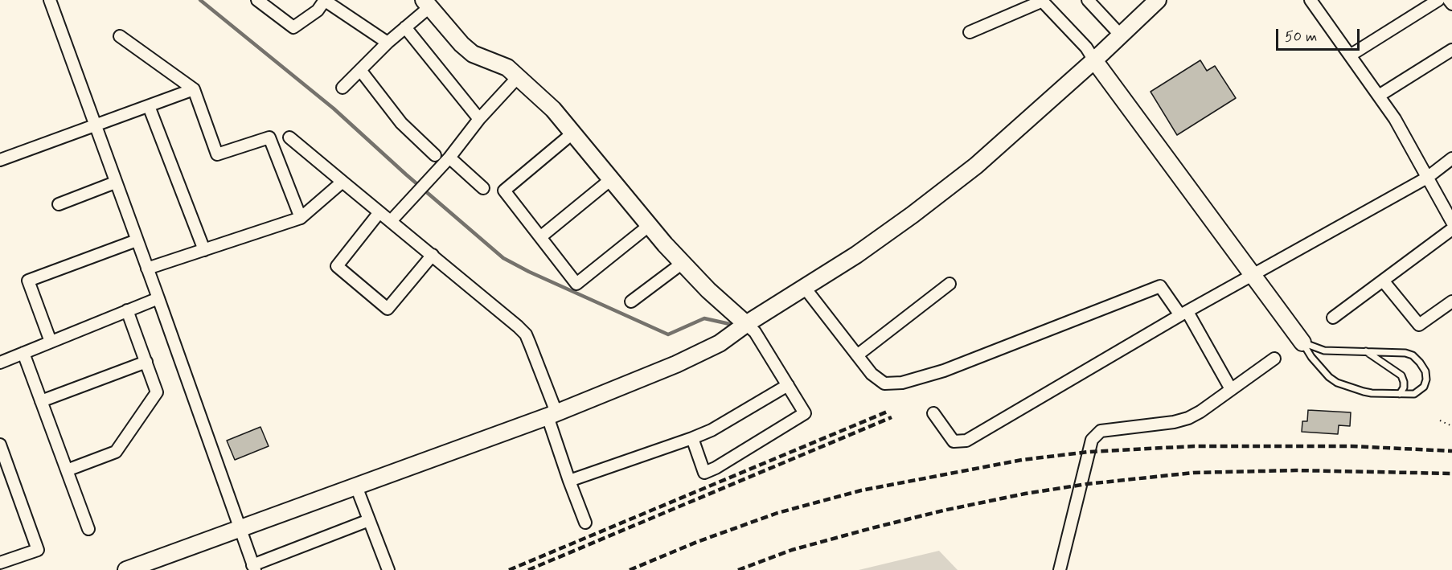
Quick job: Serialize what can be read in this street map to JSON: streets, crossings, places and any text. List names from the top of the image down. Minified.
{"scale_bar":"50 m"}
